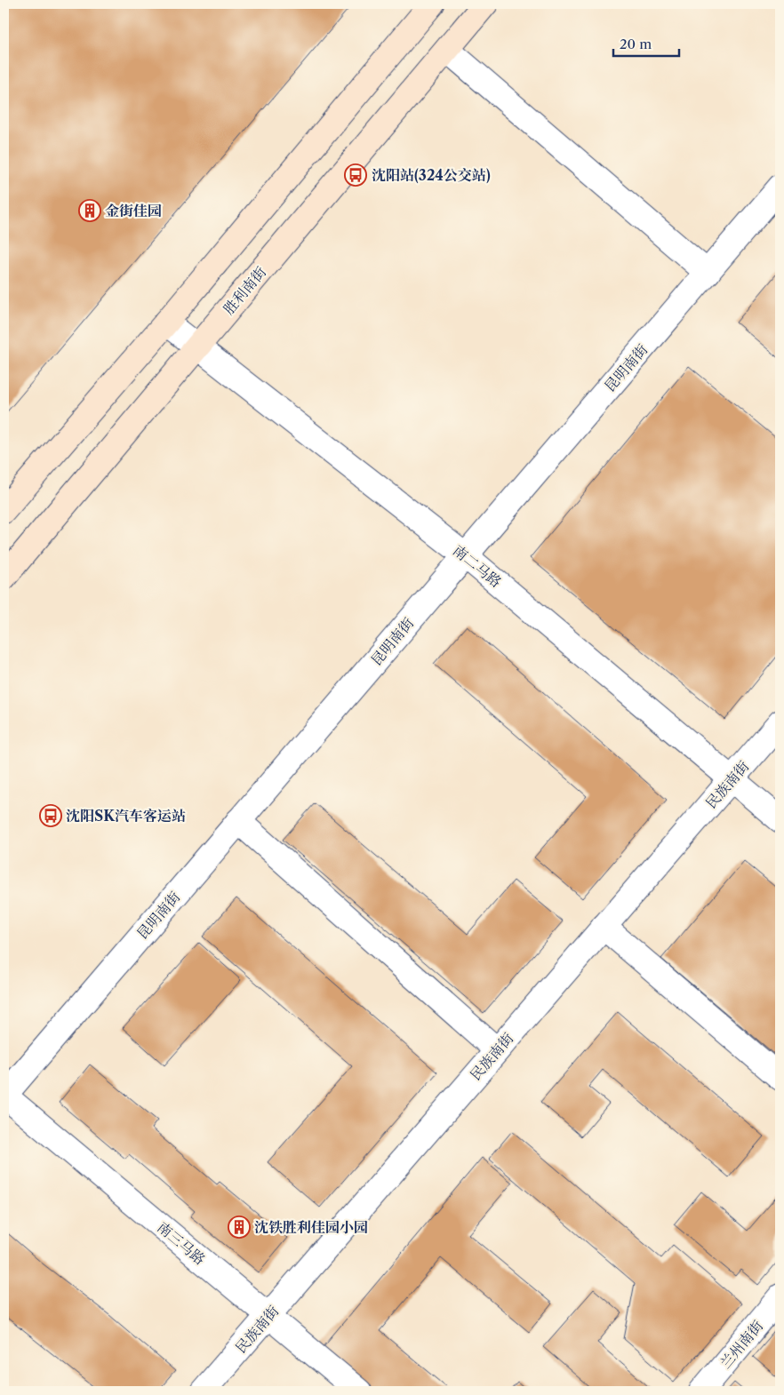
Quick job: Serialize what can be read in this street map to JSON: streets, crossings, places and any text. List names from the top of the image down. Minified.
{"streets":{"main road":["胜利南街"],"street":["昆明南街","南二马路","民族南街","南三马路","兰州南街"]},"crossings":[["胜利南街","南二马路"],["昆明南街","南二马路"],["昆明南街","南三马路"],["南二马路","民族南街"],["民族南街","南三马路"]],"places":{"bus stop":["沈阳站(324公交站)","沈阳SK汽车客运站"],"building":["金街佳园","沈铁胜利佳园小园"]},"scale_bar":"20 m"}
